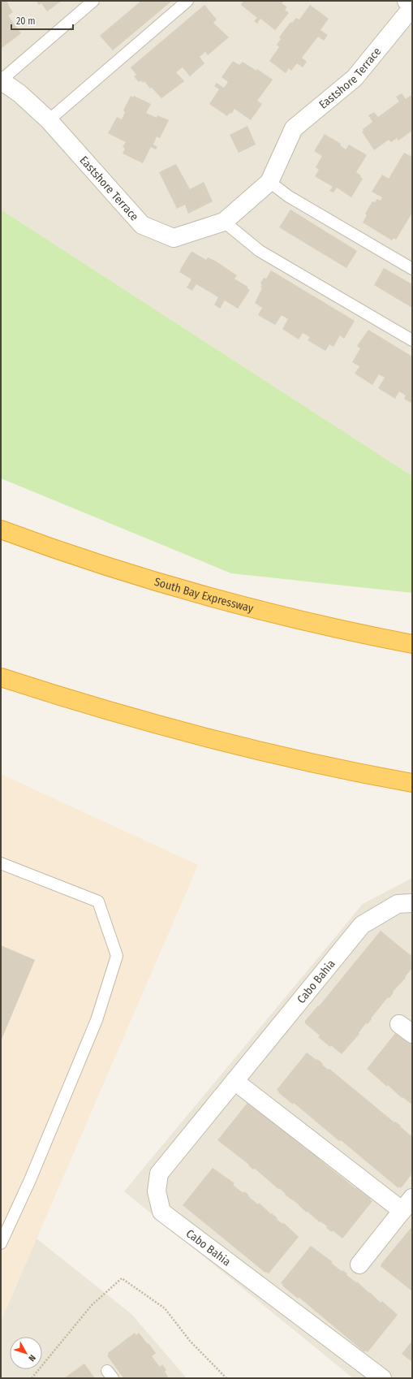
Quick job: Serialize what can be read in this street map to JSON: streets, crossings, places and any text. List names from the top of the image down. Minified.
{"streets":{"highway":["South Bay Expressway"],"street":["Eastshore Terrace","Cabo Bahia"]},"scale_bar":"20 m","north":"bottom right"}
